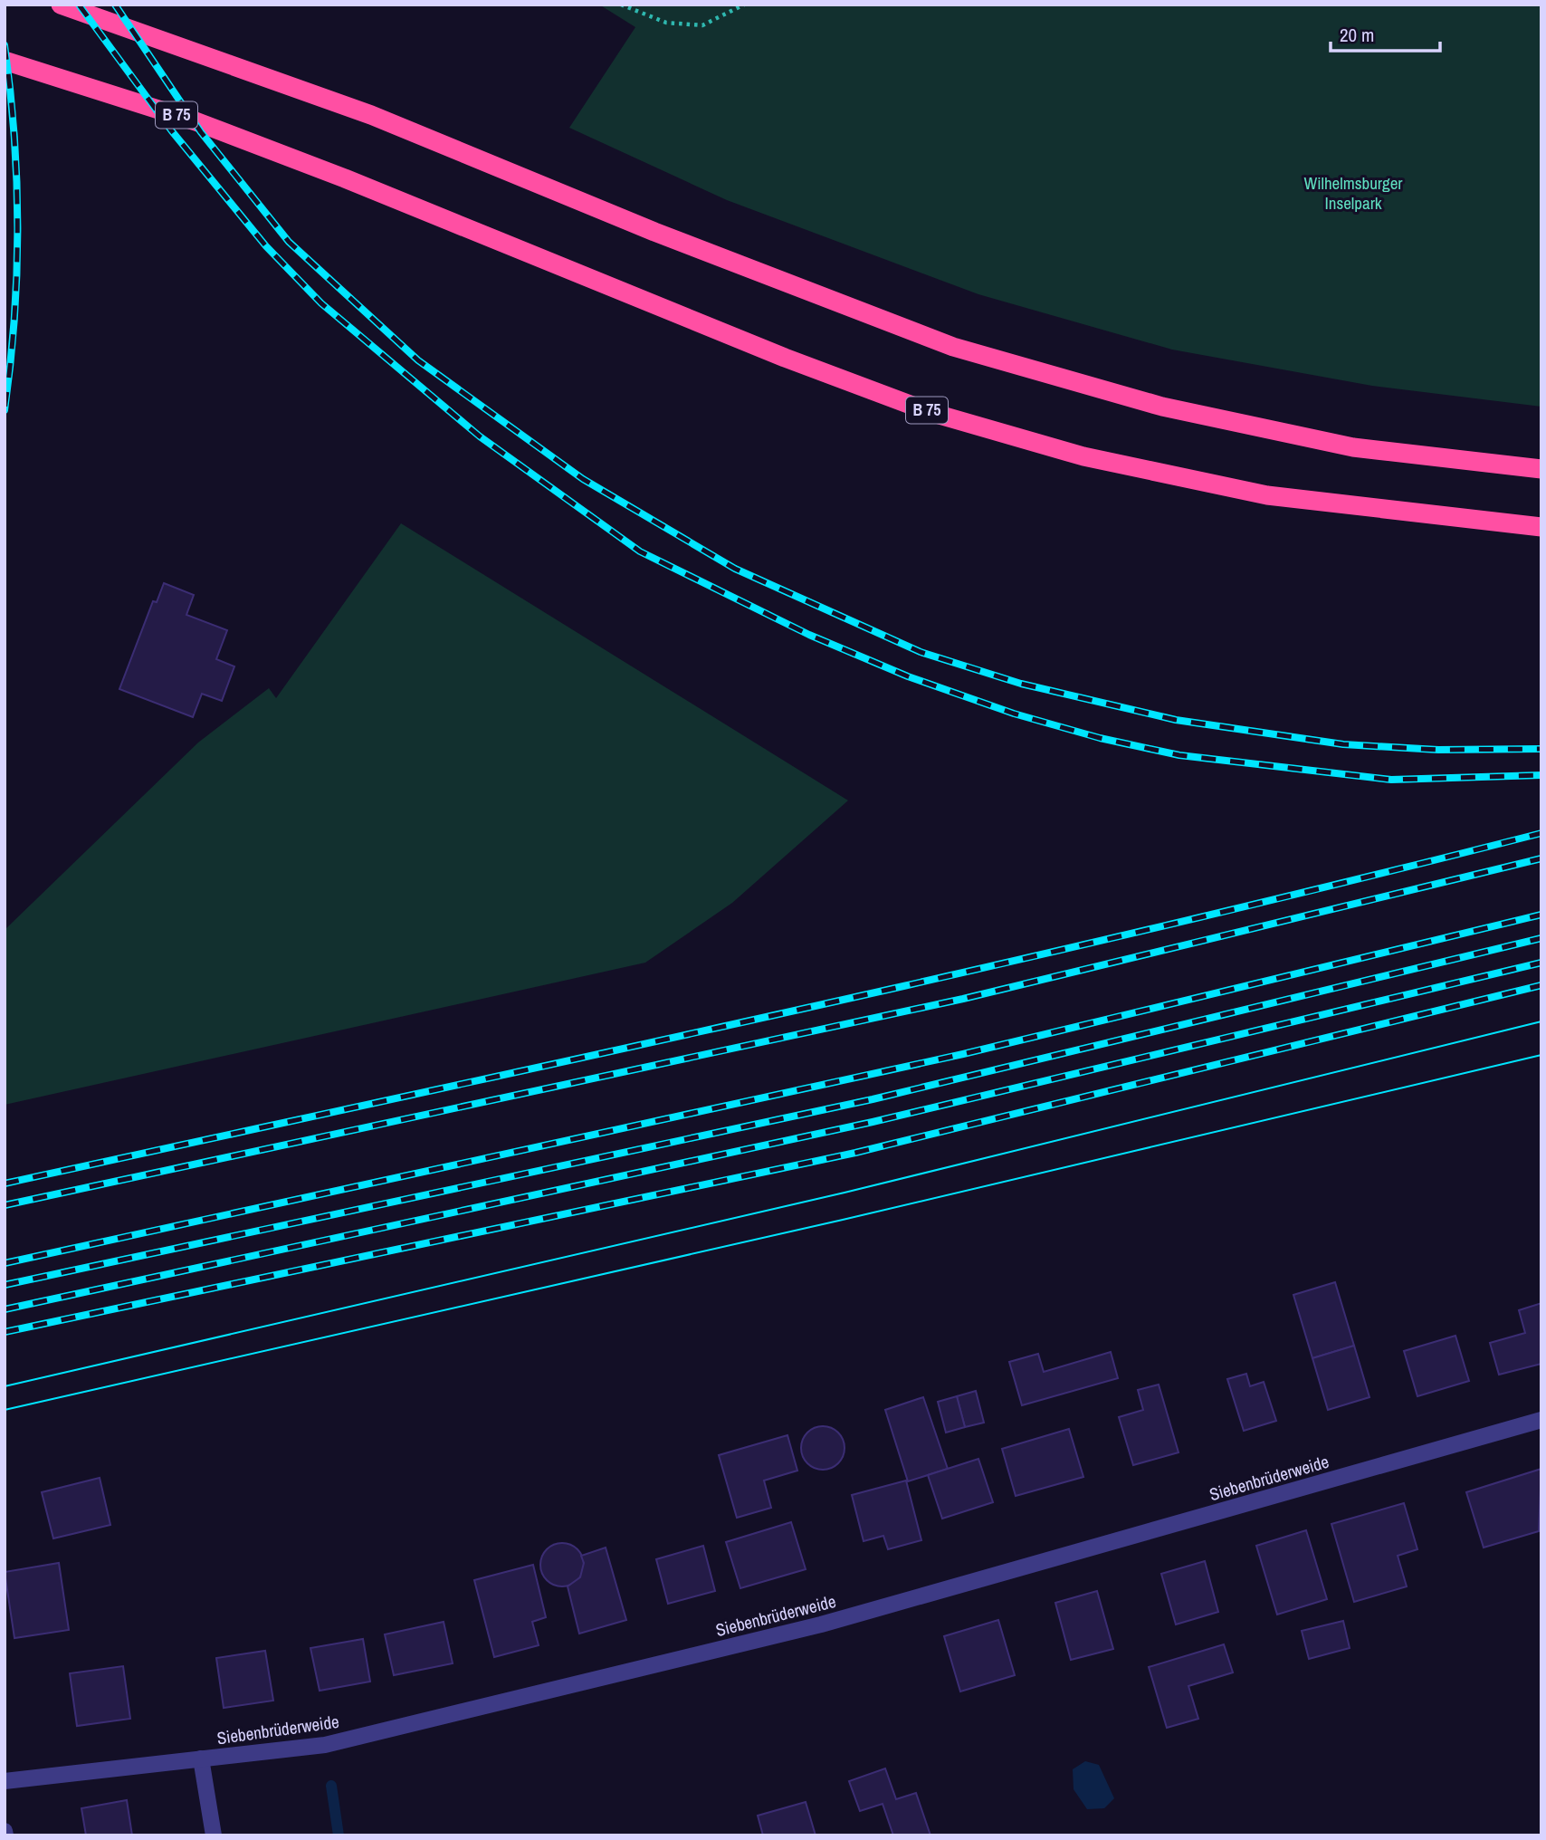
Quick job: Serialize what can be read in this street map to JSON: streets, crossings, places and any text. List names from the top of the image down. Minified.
{"streets":{"highway":["B 75"],"street":["Siebenbrüderweide"]},"parks":["Wilhelmsburger Inselpark"],"scale_bar":"20 m"}
